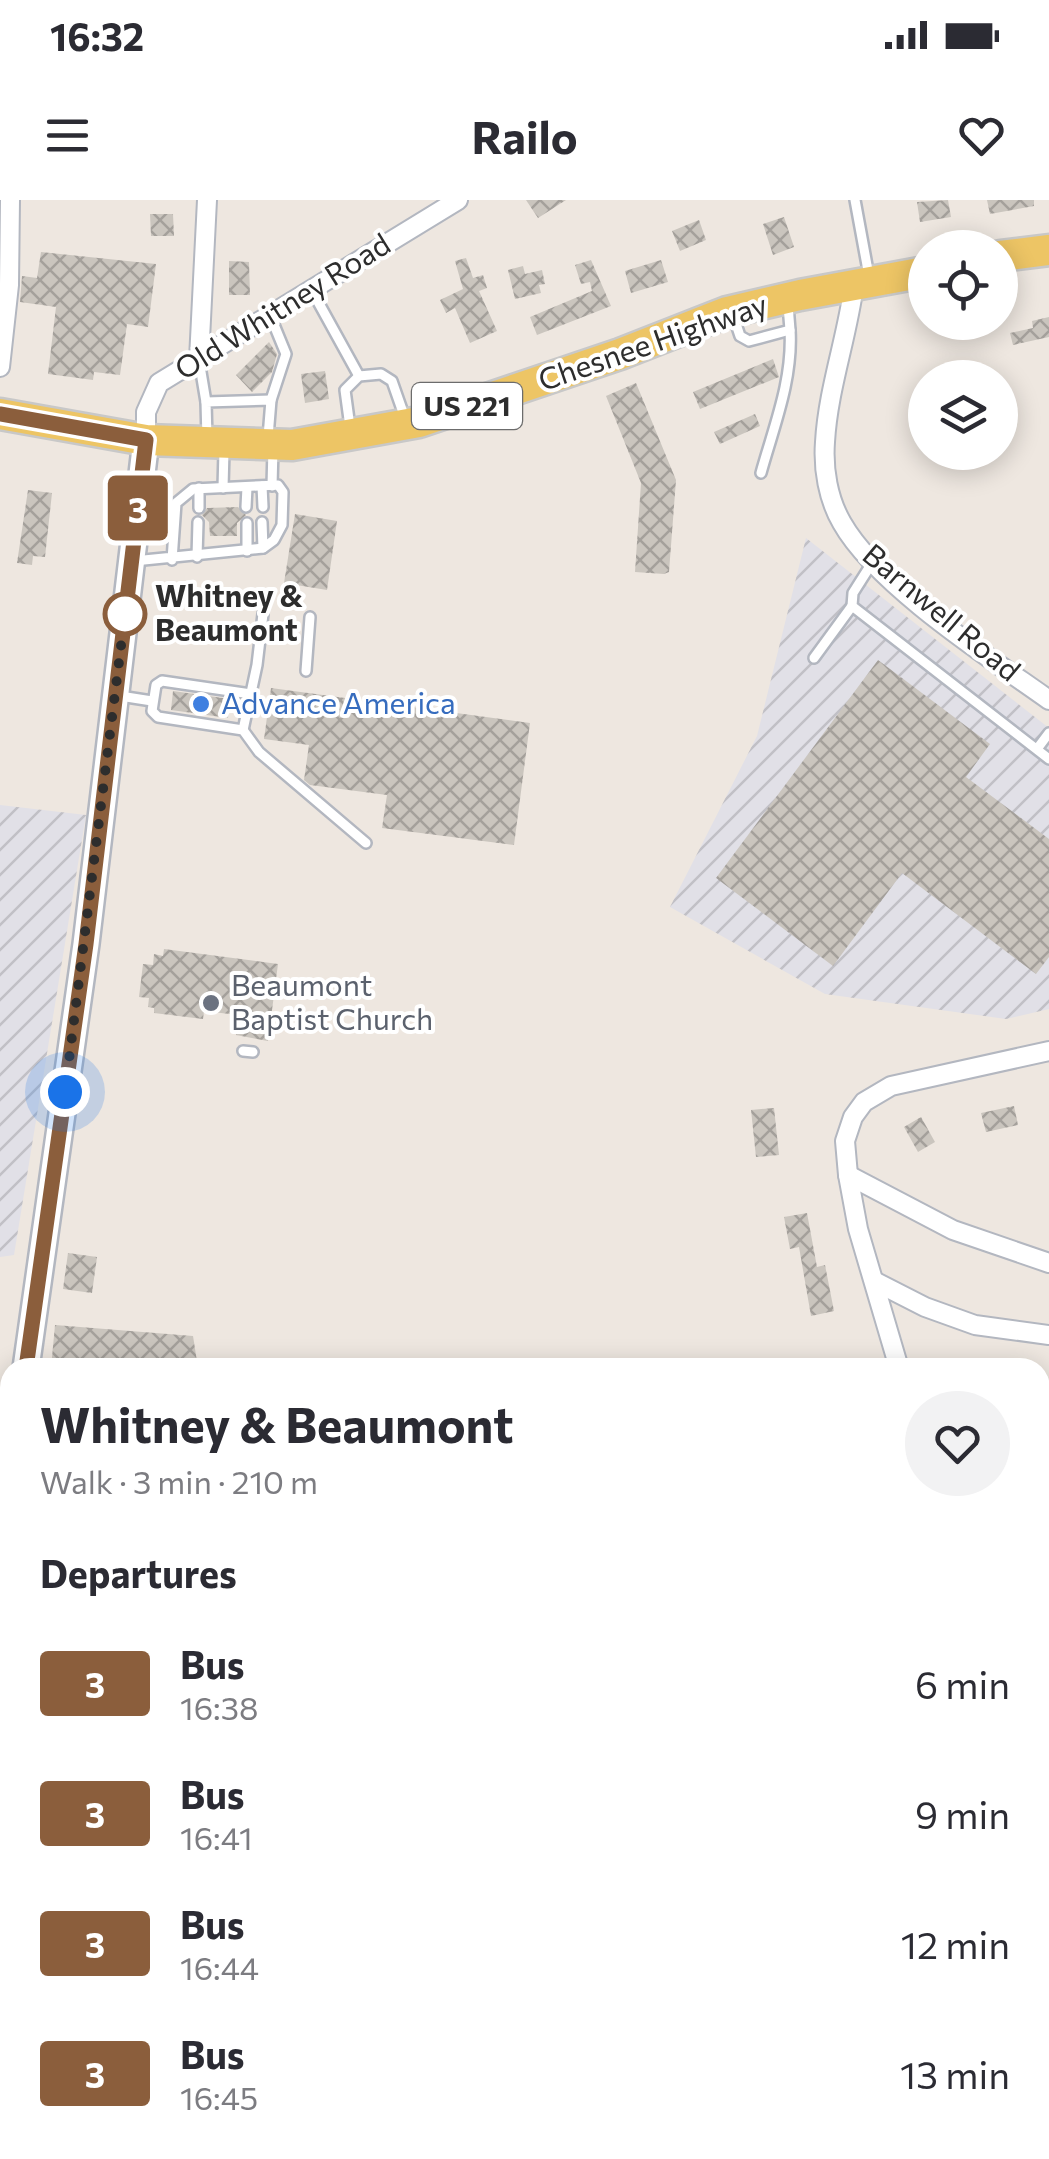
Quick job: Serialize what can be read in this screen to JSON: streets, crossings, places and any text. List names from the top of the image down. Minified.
{"streets":{"main road":["Chesnee Highway","US 221"],"street":["Old Whitney Road","Barnwell Road"]},"crossings":[["Old Whitney Road","Chesnee Highway"],["Old Whitney Road","US 221"],["Chesnee Highway","US 221"],["Chesnee Highway","Barnwell Road"]],"places":["Whitney & Beaumont","Advance America","Beaumont Baptist Church"],"lines":["bus line 3"],"page":{"status":"16:32","header":"Railo","on_map":"3","heading":[["Whitney & Beaumont","Walk · 3 min · 210 m"],"Departures"],"list":[{"mark":"3","name":"Bus","note":"16:38","value":"6 min"},{"mark":"3","name":"Bus","note":"16:41","value":"9 min"},{"mark":"3","name":"Bus","note":"16:44","value":"12 min"},{"mark":"3","name":"Bus","note":"16:45","value":"13 min"}]}}
